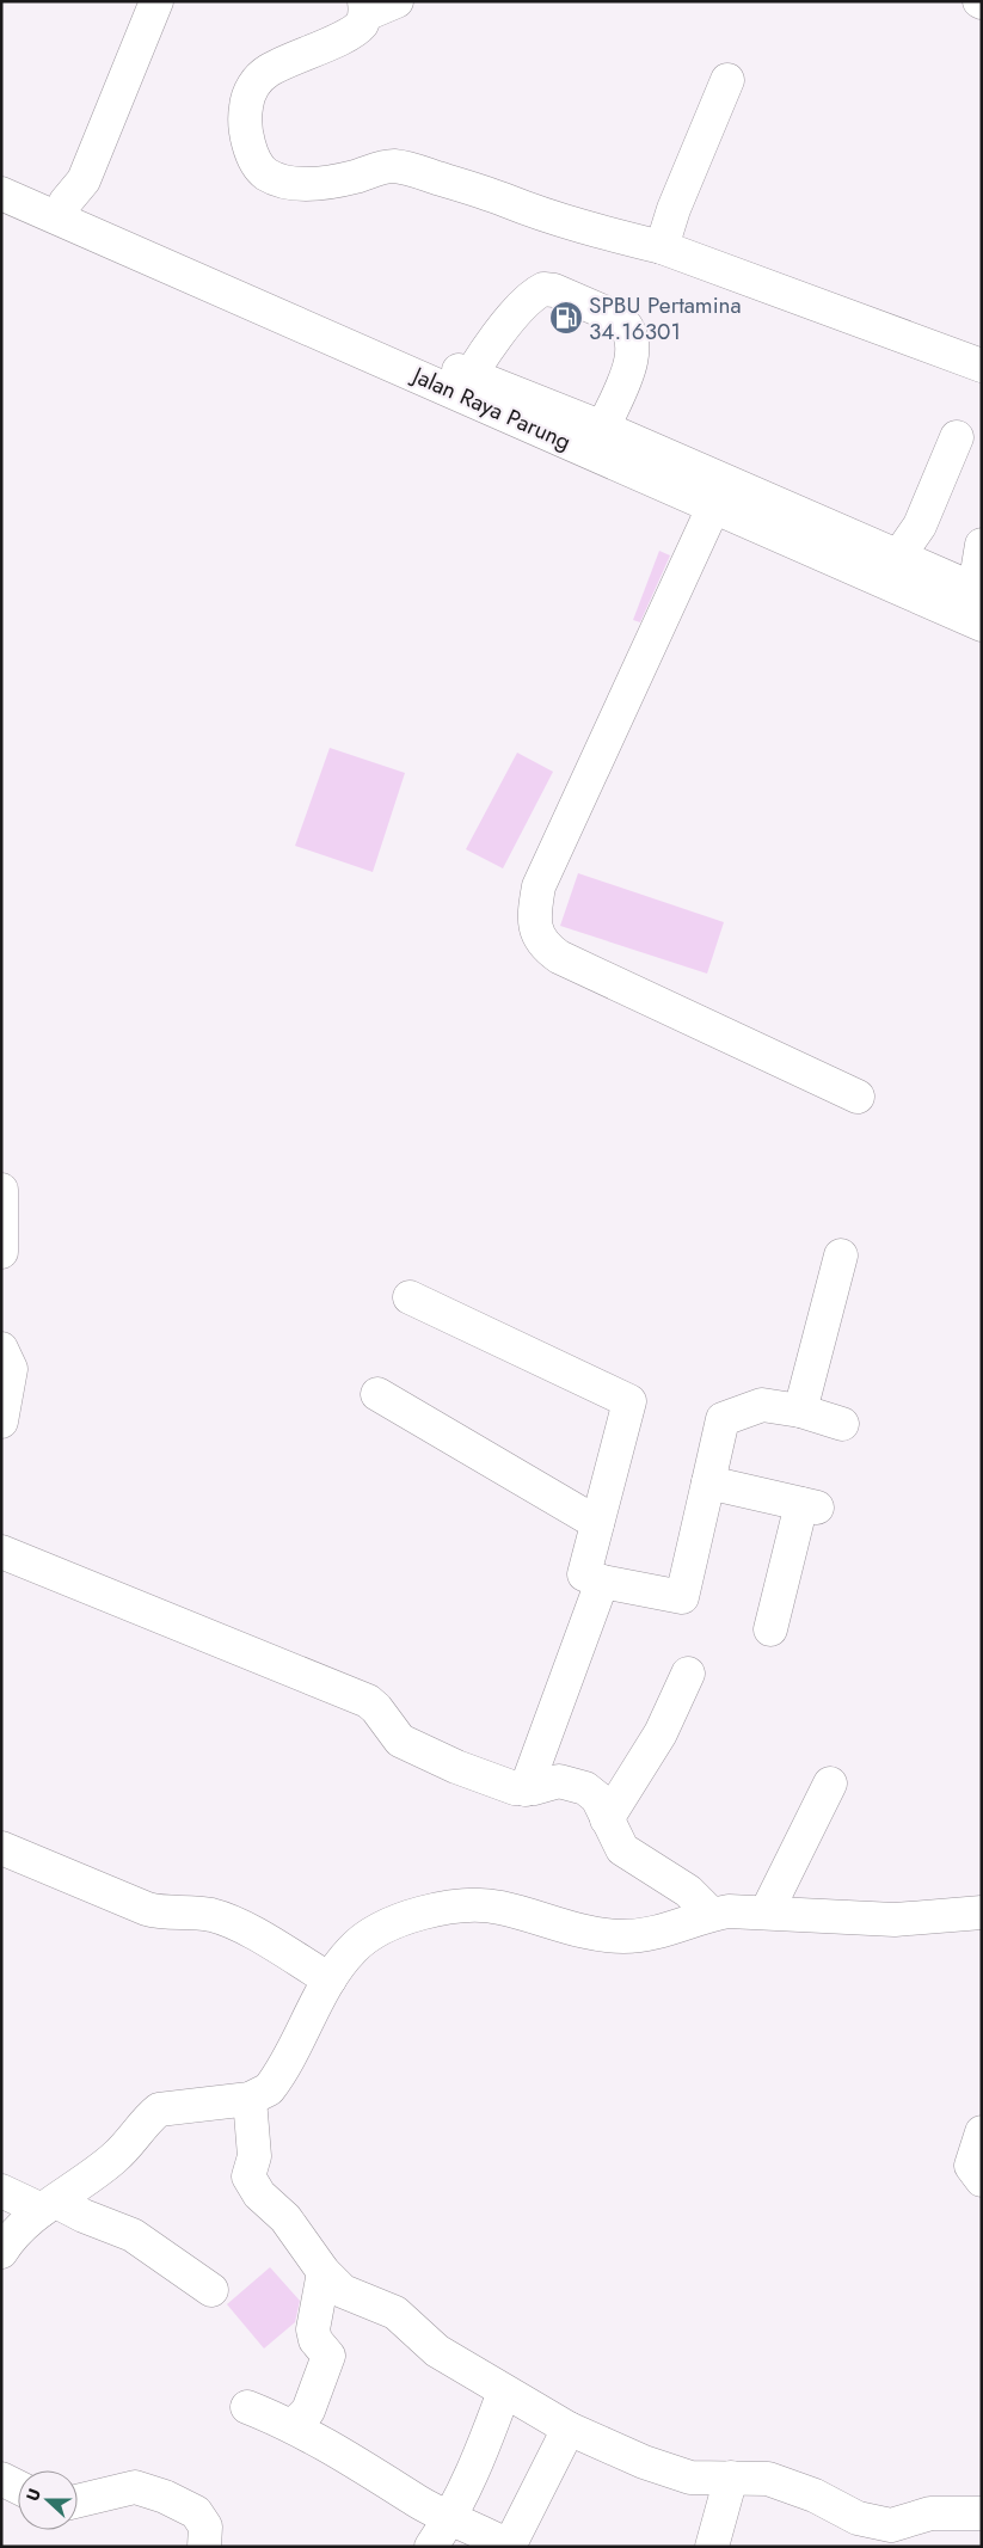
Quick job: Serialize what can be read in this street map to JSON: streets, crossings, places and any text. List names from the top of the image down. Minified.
{"streets":{"main road":["Jalan Raya Parung"]},"places":{"fuel station":["SPBU Pertamina 34.16301"]},"north":"left"}
